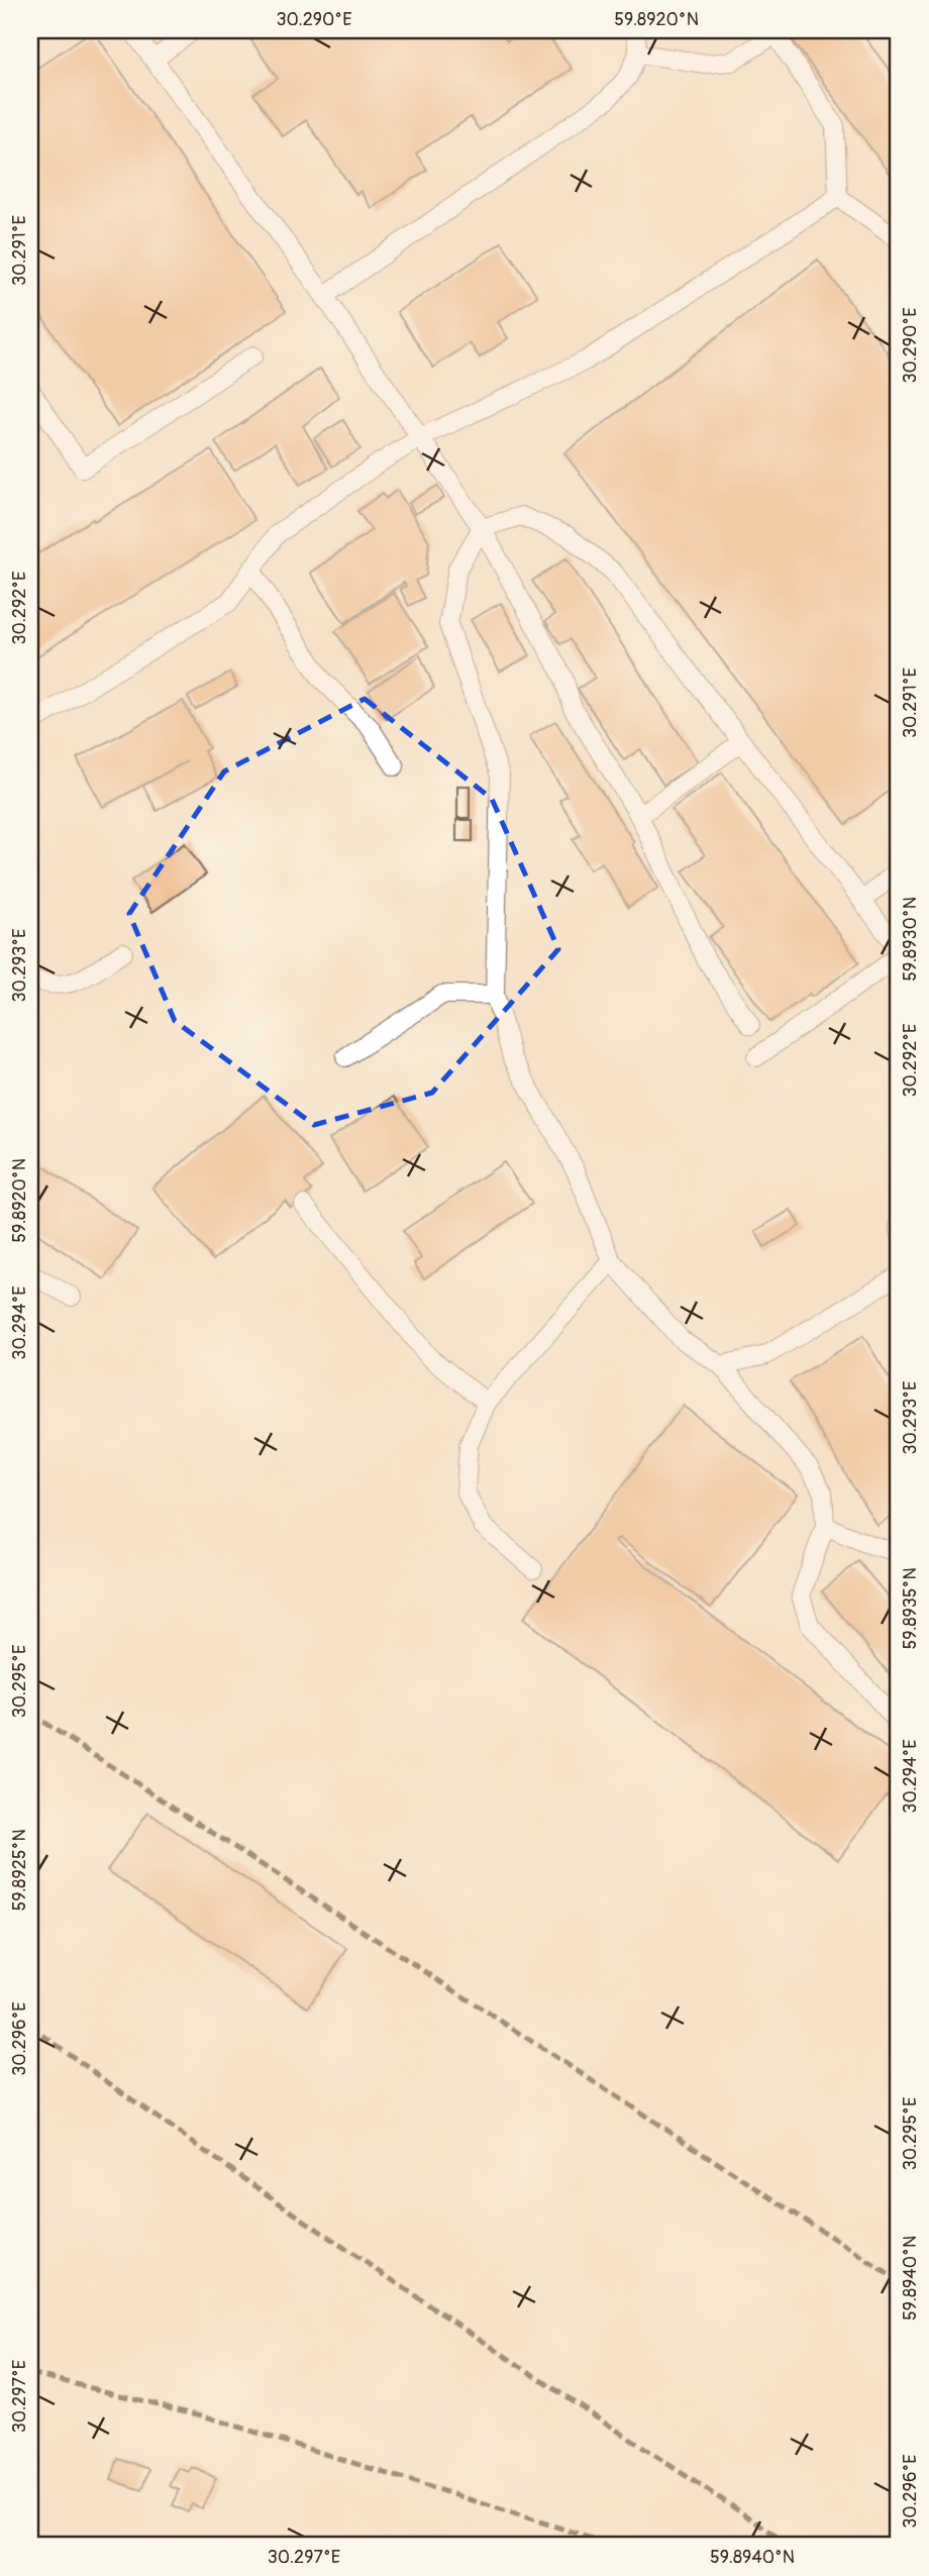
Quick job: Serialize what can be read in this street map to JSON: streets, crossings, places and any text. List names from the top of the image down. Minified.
{"coordinates":["30.290°E","59.8920°N","30.291°E","30.292°E","59.8930°N","30.293°E","30.294°E","59.8935°N","30.295°E","59.8925°N","30.296°E","59.8940°N","30.297°E"]}
